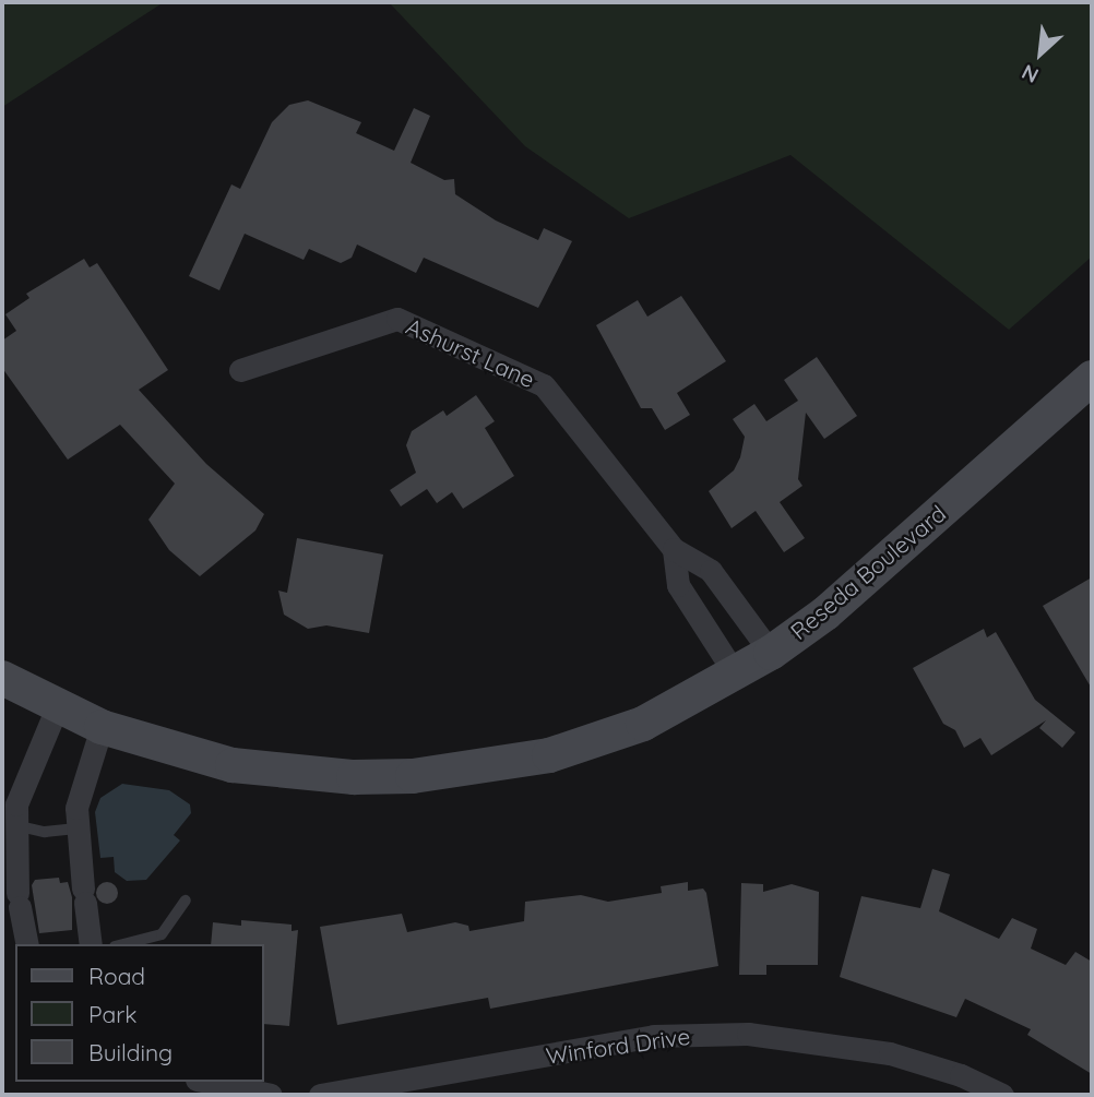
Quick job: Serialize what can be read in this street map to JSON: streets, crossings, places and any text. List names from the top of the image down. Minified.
{"streets":{"main road":["Reseda Boulevard"],"street":["Ashurst Lane","Winford Drive"]},"crossings":[["Ashurst Lane","Reseda Boulevard"]],"legend":["Road","Park","Building"],"north":"bottom left"}
